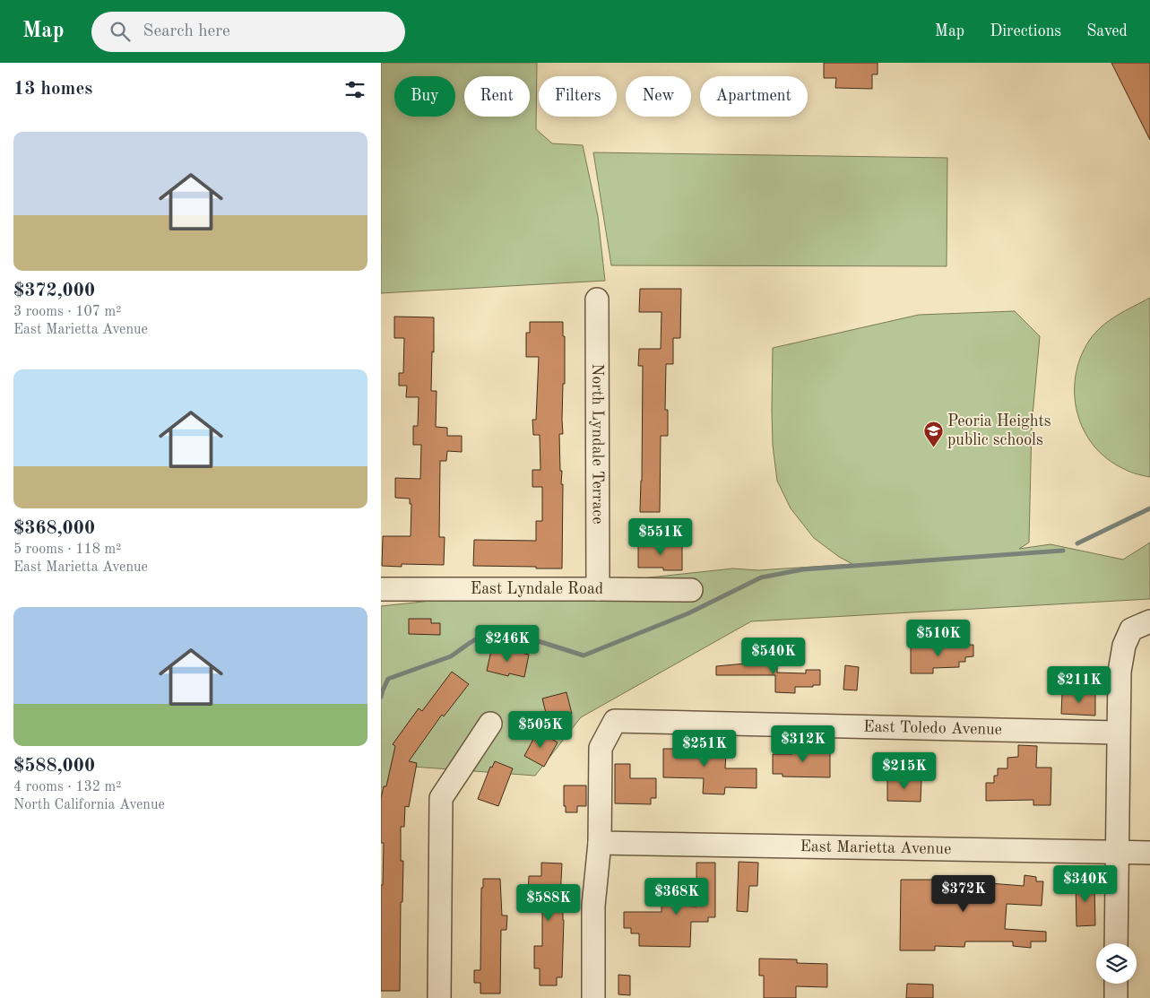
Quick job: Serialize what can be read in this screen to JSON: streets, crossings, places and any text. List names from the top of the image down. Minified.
{"streets":{"street":["North Lyndale Terrace","East Lyndale Road","East Toledo Avenue","East Marietta Avenue"]},"crossings":[["North Lyndale Terrace","East Lyndale Road"],["East Toledo Avenue","East Marietta Avenue"]],"places":{"school or university":["Peoria Heights public schools"]},"page":{"header":"Map","search":"Search here","nav":["Map","Directions","Saved"],"heading":"13 homes","chip":["Buy","Rent","Filters","New","Apartment"],"list":[{"name":"$372,000","note":"3 rooms · 107 m² · East Marietta Avenue"},{"name":"$368,000","note":"5 rooms · 118 m² · East Marietta Avenue"},{"name":"$588,000","note":"4 rooms · 132 m² · North California Avenue"}],"price":["$551K","$510K","$246K","$540K","$211K","$505K","$312K","$251K","$215K","$340K","$372K","$368K","$588K"]}}
